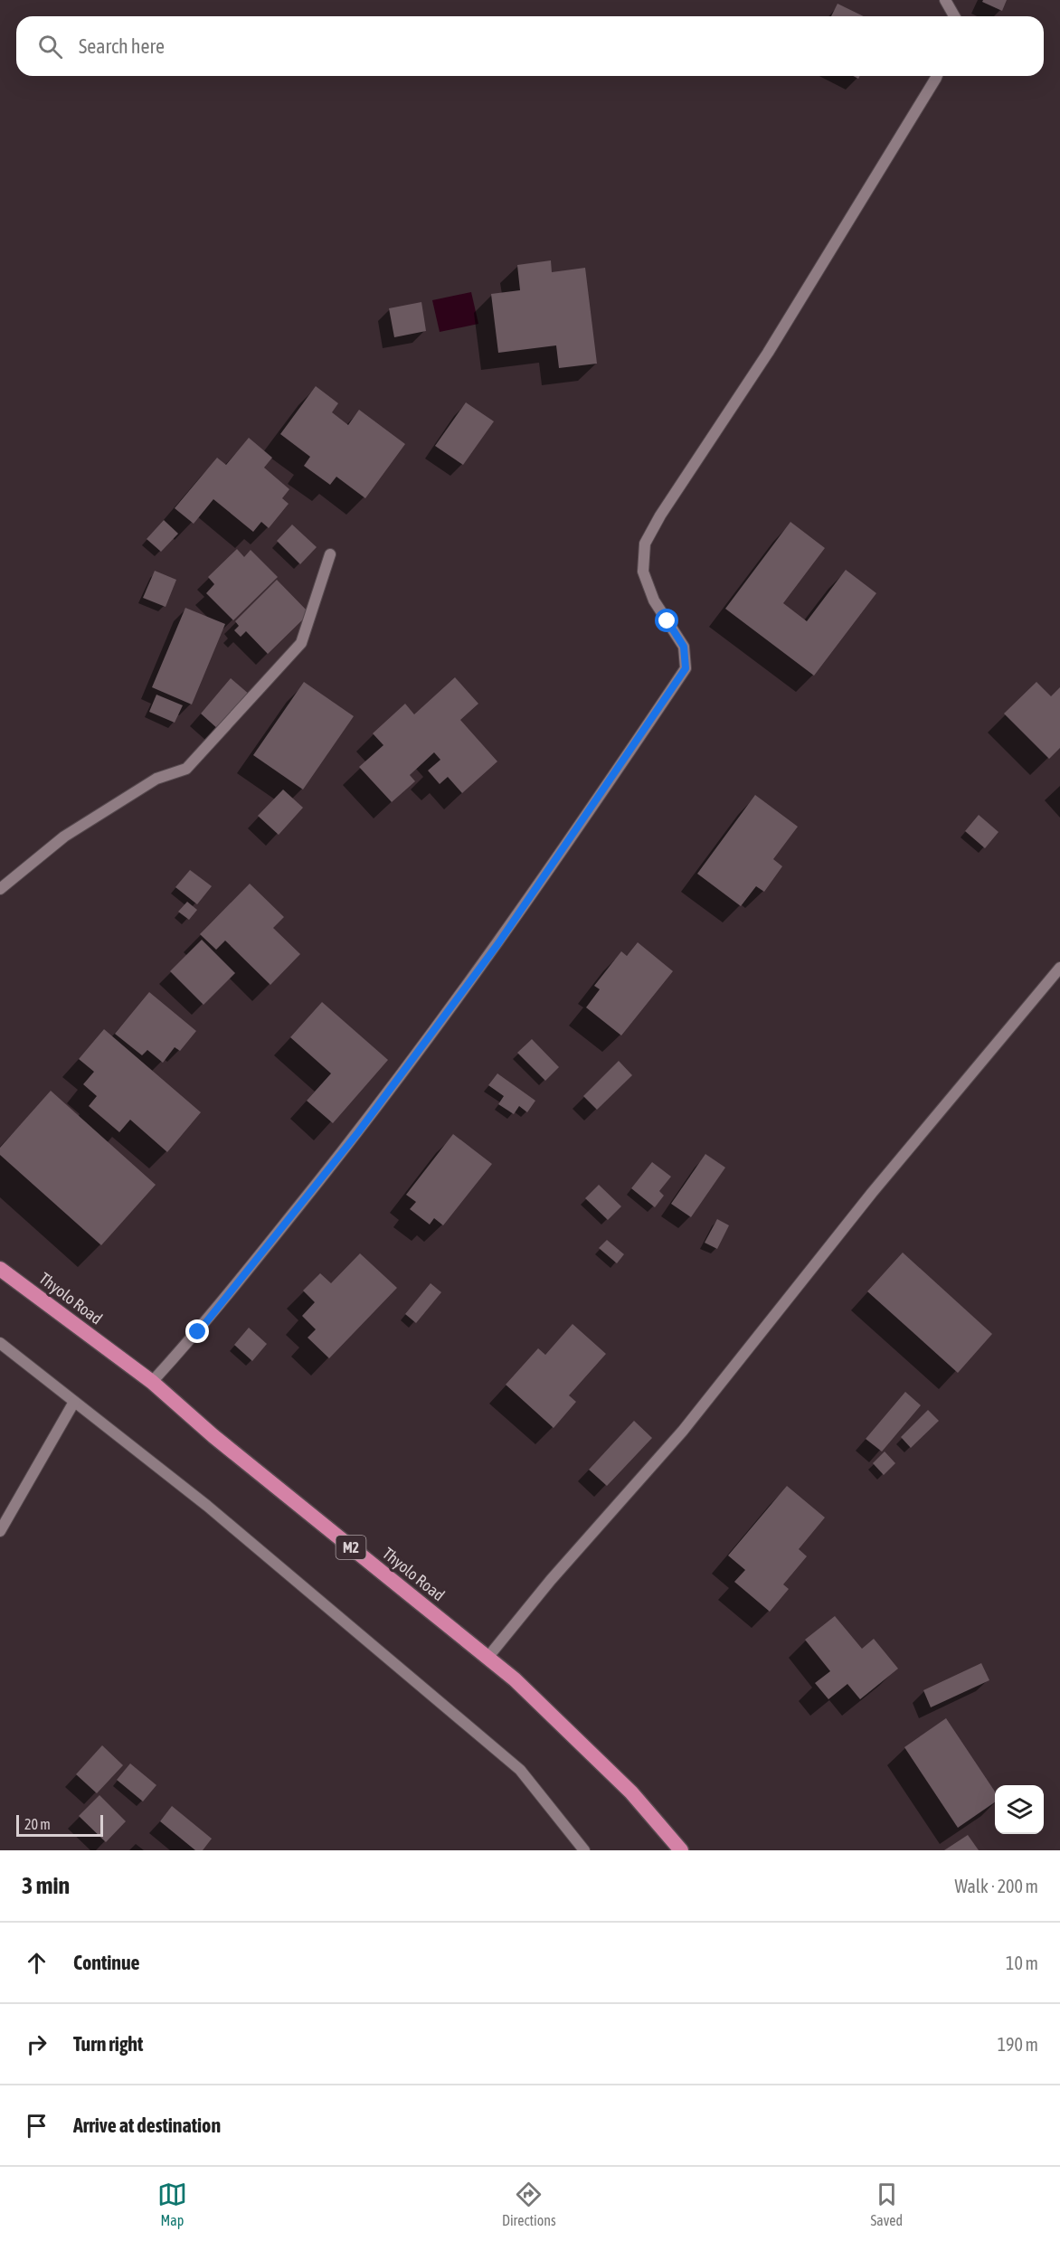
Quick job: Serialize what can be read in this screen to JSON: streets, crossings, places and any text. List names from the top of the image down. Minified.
{"streets":{"highway":["Thyolo Road","M2"]},"scale_bar":"20 m","page":{"search":"Search here","scale":"20 m","heading":["3 min","Walk · 200 m"],"list":[["Continue","10 m"],["Turn right","190 m"],"Arrive at destination"],"nav":["Map","Directions","Saved"]}}
